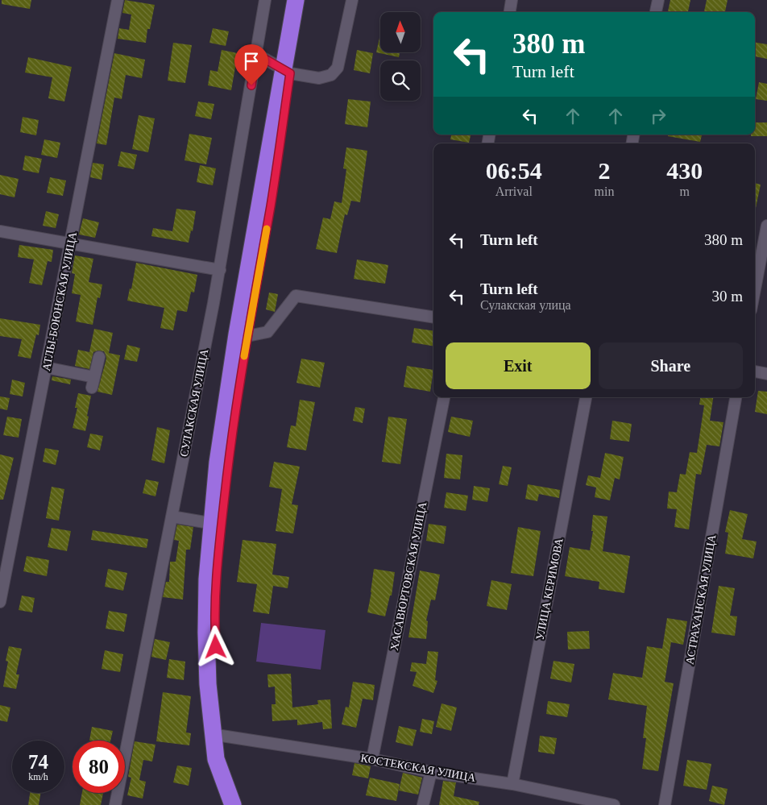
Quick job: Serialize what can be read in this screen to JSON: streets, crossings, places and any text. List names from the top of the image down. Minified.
{"streets":{"street":["АТЛЫ-БОЮНСКАЯ УЛИЦА","СУЛАКСКАЯ УЛИЦА","ХАСАВЮРТОВСКАЯ УЛИЦА","УЛИЦА КЕРИМОВА","АСТРАХАНСКАЯ УЛИЦА","КОСТЕКСКАЯ УЛИЦА"]},"crossings":[["ХАСАВЮРТОВСКАЯ УЛИЦА","КОСТЕКСКАЯ УЛИЦА"],["УЛИЦА КЕРИМОВА","КОСТЕКСКАЯ УЛИЦА"]],"north":"top","page":{"turn":["380 m","Turn left"],"eta":["06:54","Arrival","2","min","430","m"],"list":[{"name":"Turn left","value":"380 m"},{"name":"Turn left","note":"Сулакская улица","value":"30 m"}],"buttons":["Exit","Share"],"speed":"74 km/h","limit":"80"}}
